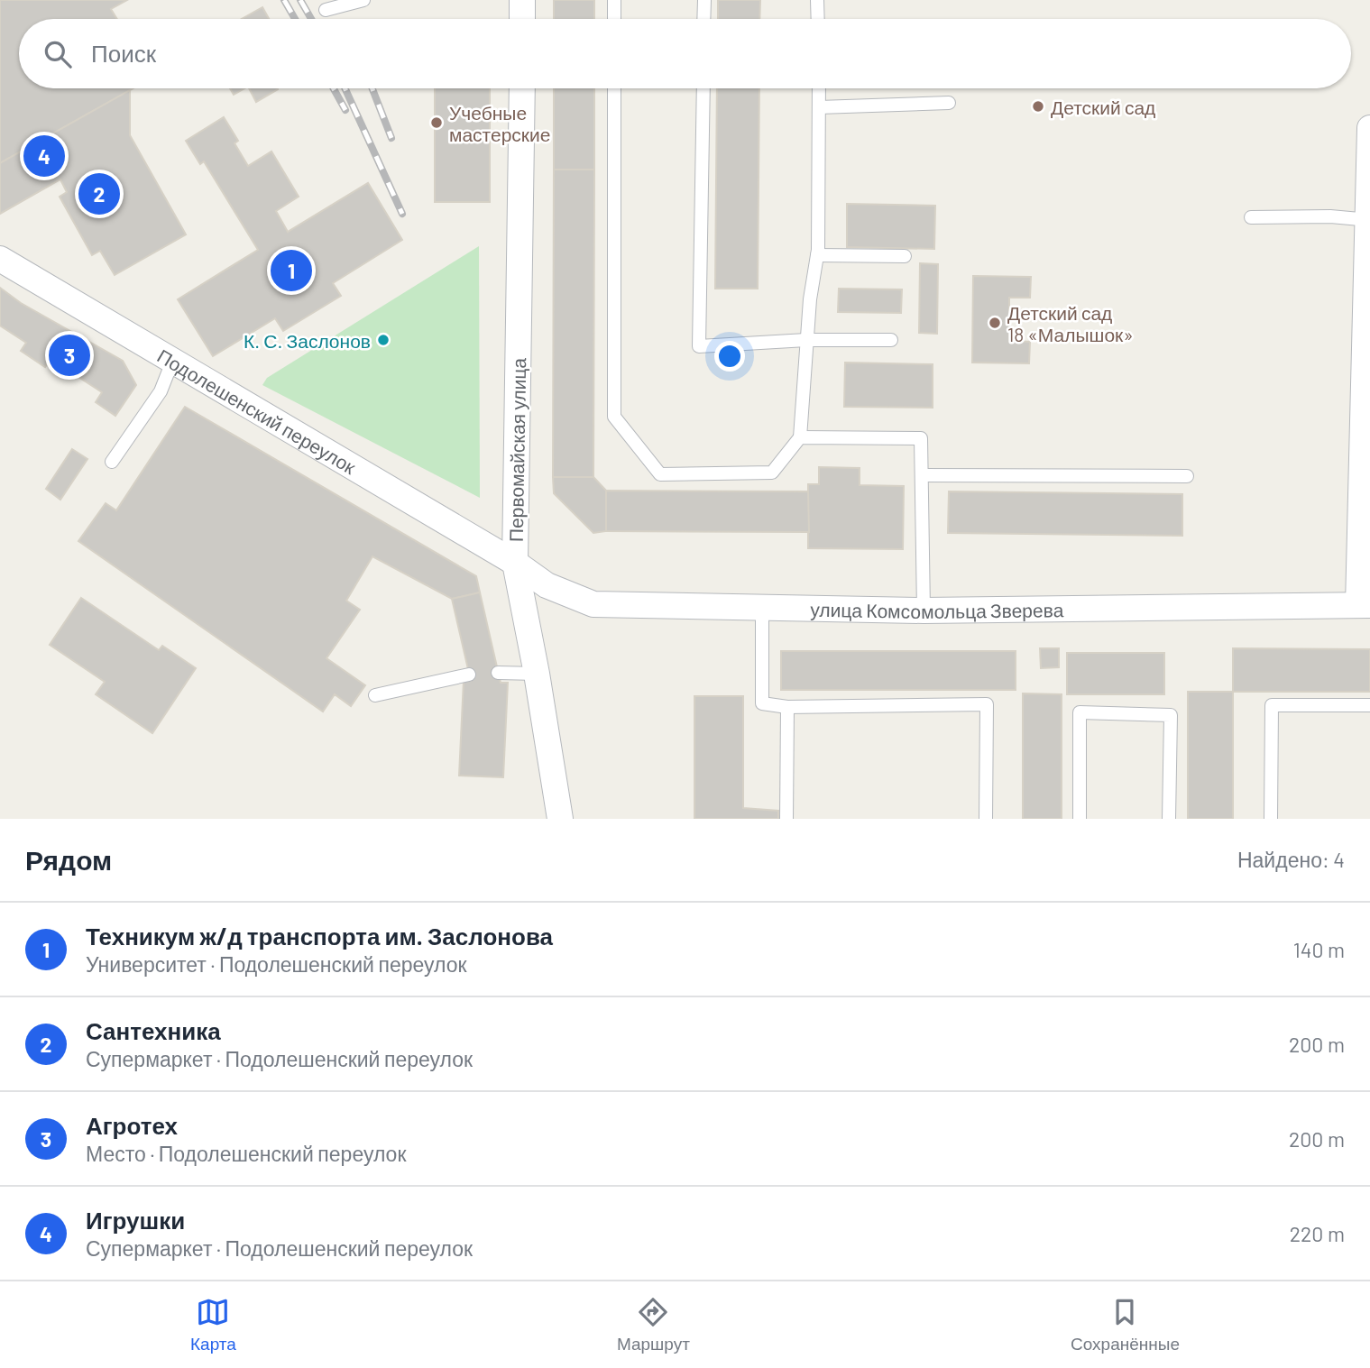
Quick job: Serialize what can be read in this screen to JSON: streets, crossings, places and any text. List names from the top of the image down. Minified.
{"streets":{"street":["Подолешенский переулок","Первомайская улица","улица Комсомольца Зверева"]},"crossings":[["Подолешенский переулок","Первомайская улица"],["Подолешенский переулок","улица Комсомольца Зверева"],["Первомайская улица","улица Комсомольца Зверева"]],"places":["Детский сад","Учебные мастерские","Детский сад 18 «Малышок»","К. С. Заслонов"],"page":{"search":"Поиск","pins":["4","2","1","3"],"heading":["Рядом","Найдено: 4"],"list":[{"mark":"1","name":"Техникум ж/д транспорта им. Заслонова","note":"Университет · Подолешенский переулок","value":"140 m"},{"mark":"2","name":"Сантехника","note":"Супермаркет · Подолешенский переулок","value":"200 m"},{"mark":"3","name":"Агротех","note":"Место · Подолешенский переулок","value":"200 m"},{"mark":"4","name":"Игрушки","note":"Супермаркет · Подолешенский переулок","value":"220 m"}],"nav":["Карта","Маршрут","Сохранённые"]}}
